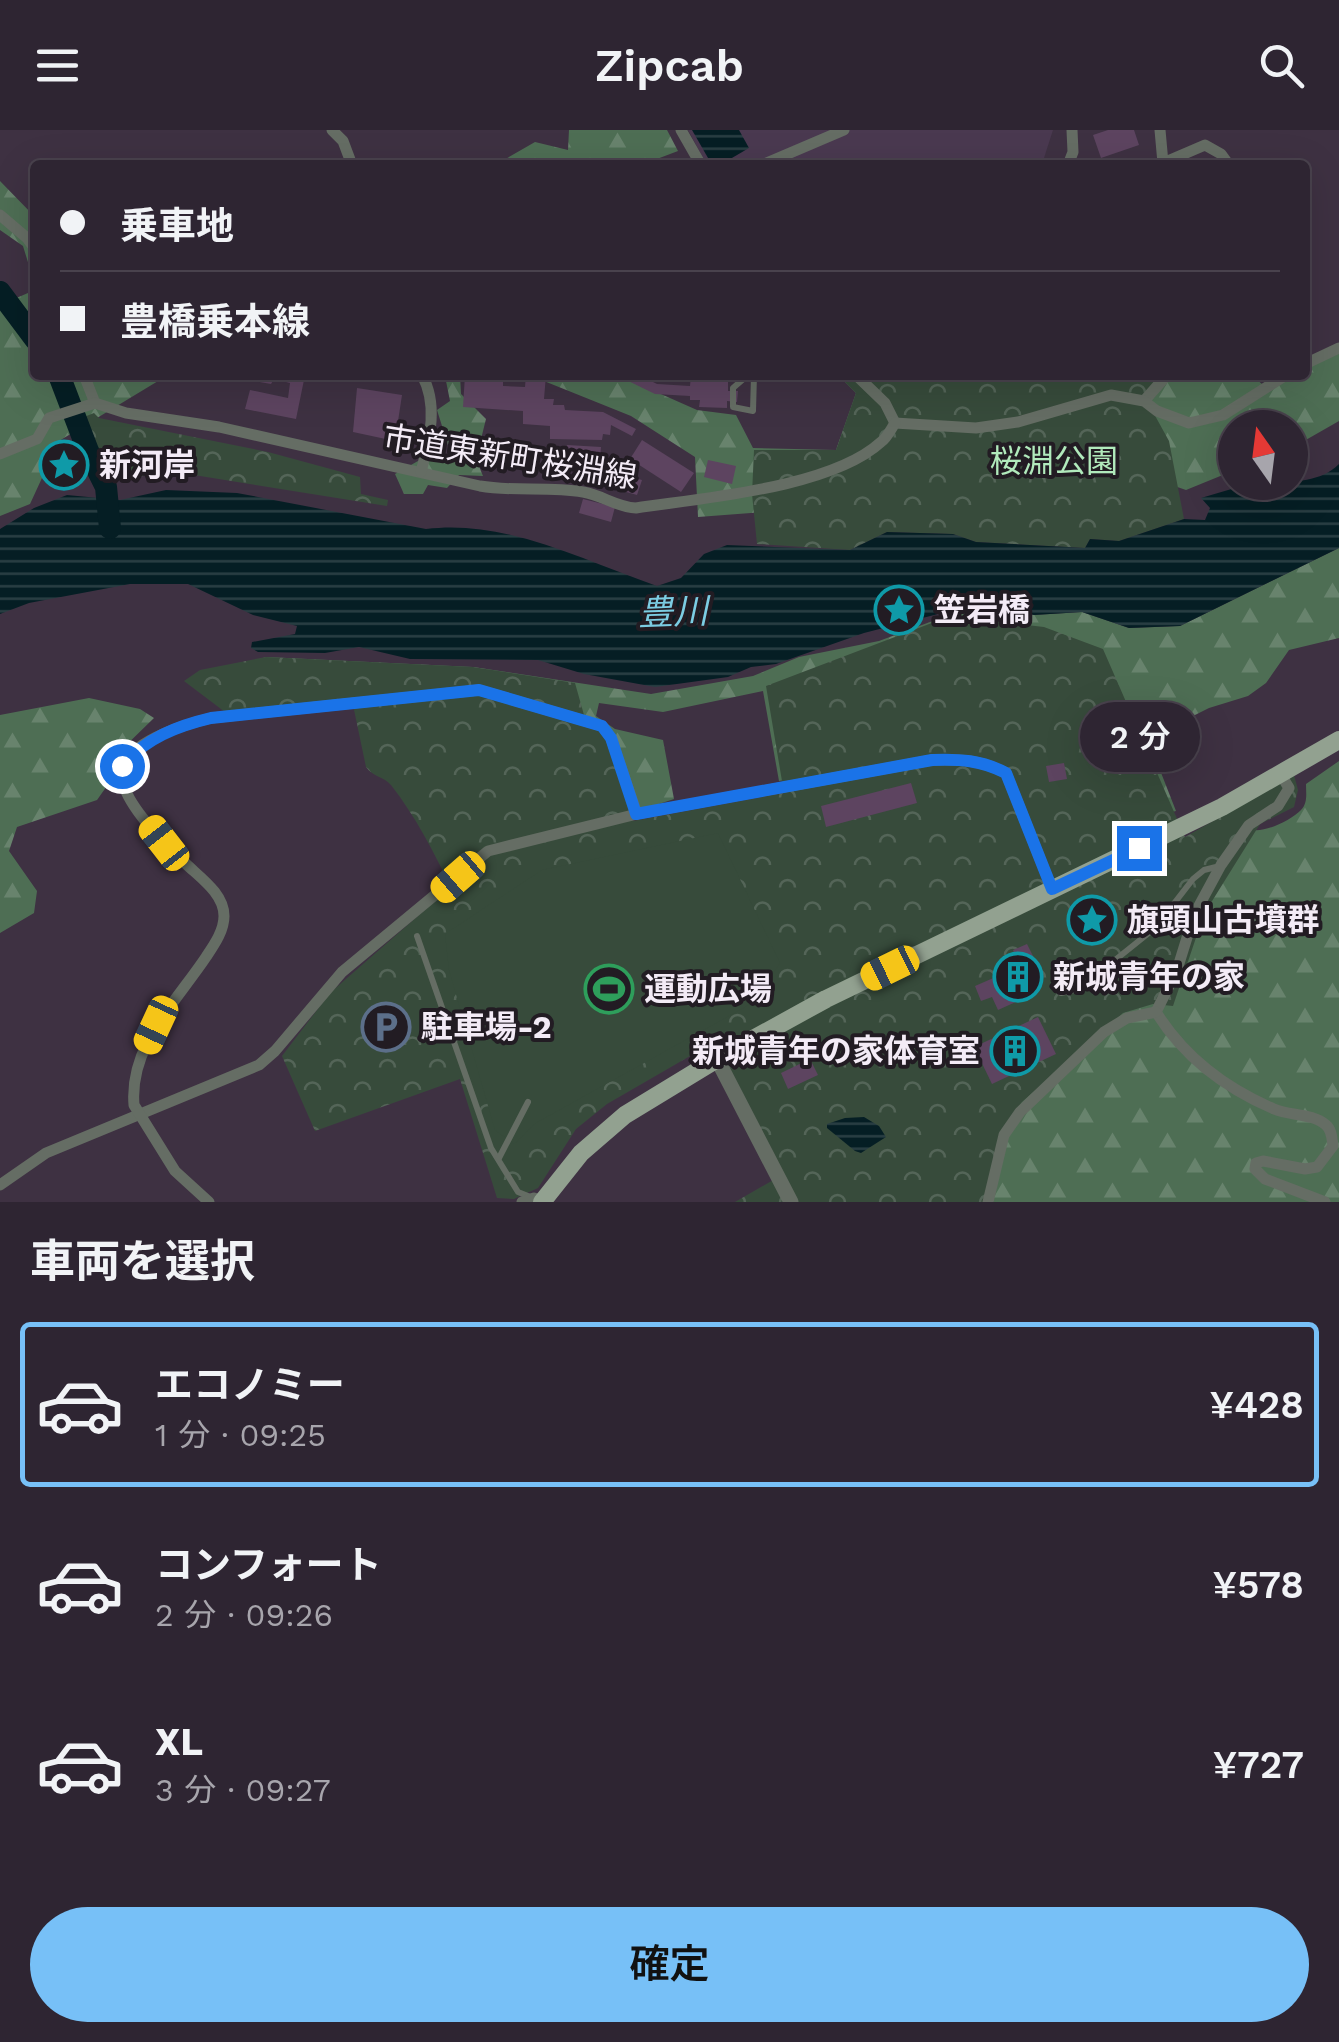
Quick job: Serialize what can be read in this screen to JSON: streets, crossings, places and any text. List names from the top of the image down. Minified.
{"streets":{"street":["市道東新町桜淵線"]},"water":["豊川"],"parks":["桜淵公園"],"places":{"place":["新河岸","笠岩橋","旗頭山古墳群"],"building":["新城青年の家","新城青年の家体育室"],"sports":["運動広場"],"parking":["駐車場-2"]},"north":"top","page":{"header":"Zipcab","banner":["乗車地","豊橋乗本線"],"bubble":"2 分","heading":"車両を選択","list":[{"name":"エコノミー","note":"1 分 · 09:25","value":"¥428"},{"name":"コンフォート","note":"2 分 · 09:26","value":"¥578"},{"name":"XL","note":"3 分 · 09:27","value":"¥727"}],"buttons":"確定"}}
